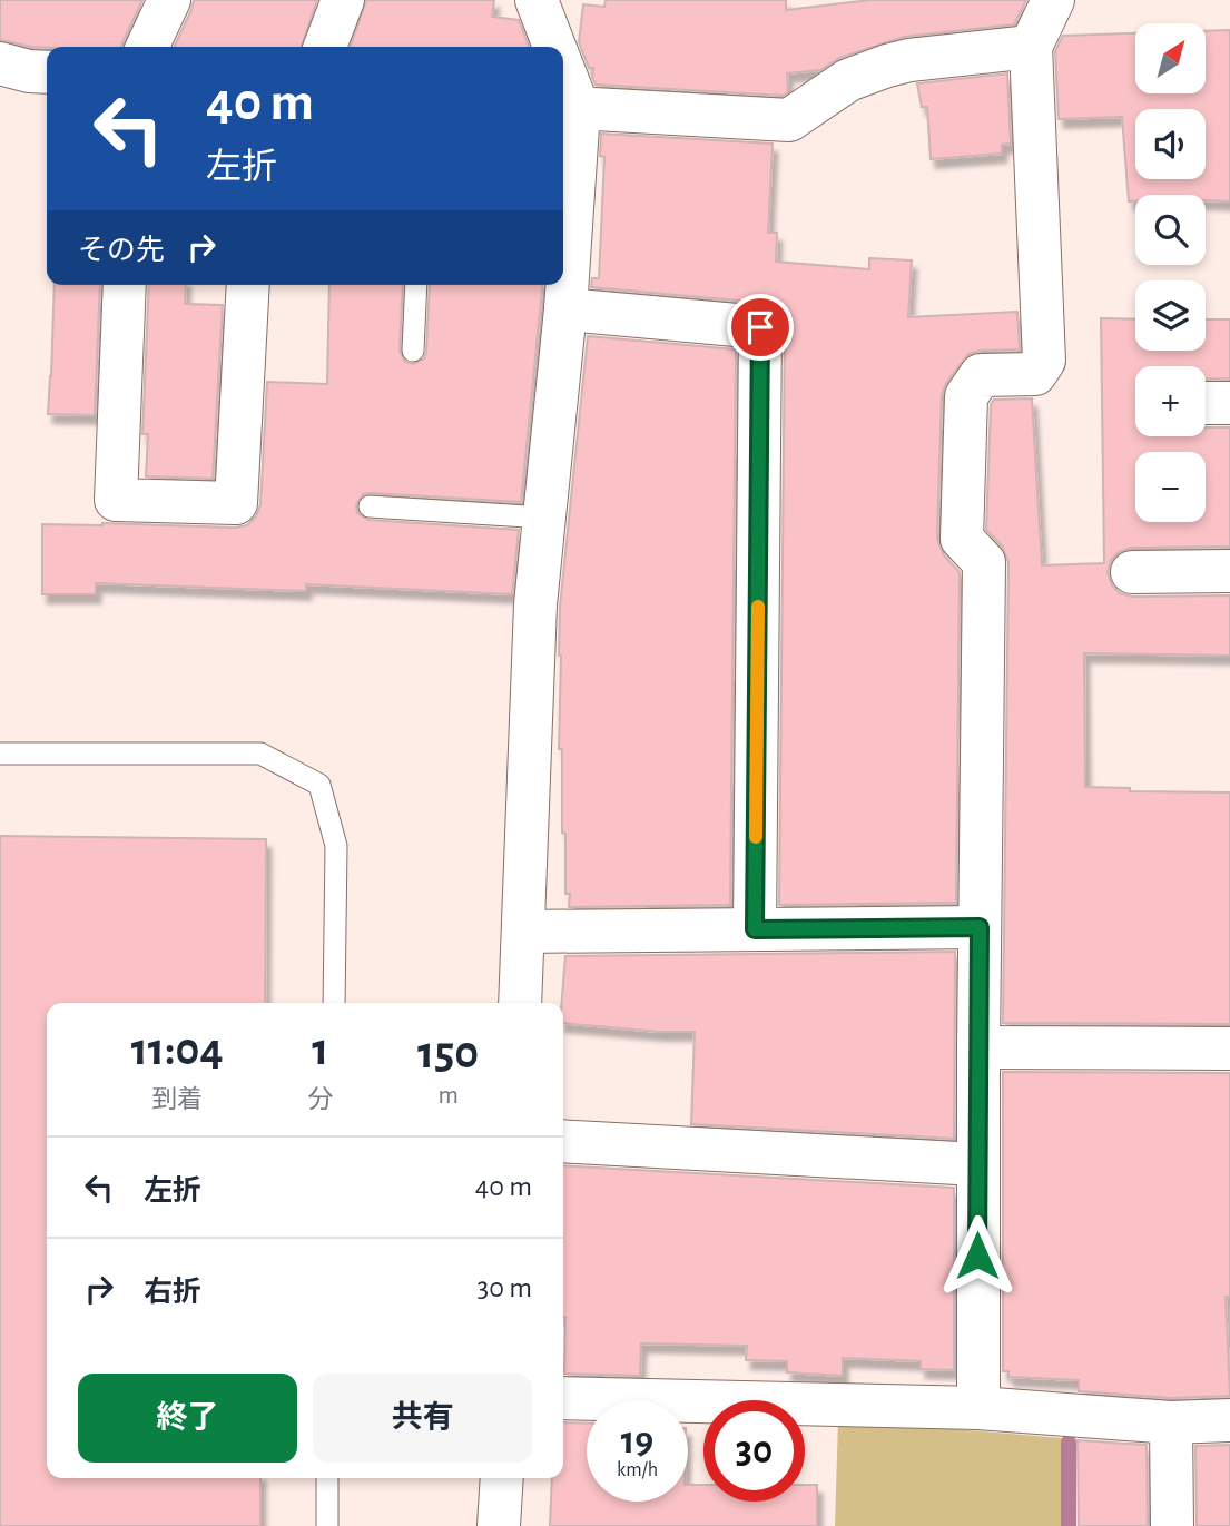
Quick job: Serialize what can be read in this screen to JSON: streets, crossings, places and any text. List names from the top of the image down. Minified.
{"north":"top right","page":{"map_buttons":["+","−"],"turn":["40 m","左折"],"then":"その先","eta":["11:04","到着","1","分","150","m"],"list":[{"name":"左折","value":"40 m"},{"name":"右折","value":"30 m"}],"buttons":["終了","共有"],"speed":"19 km/h","limit":"30"}}
